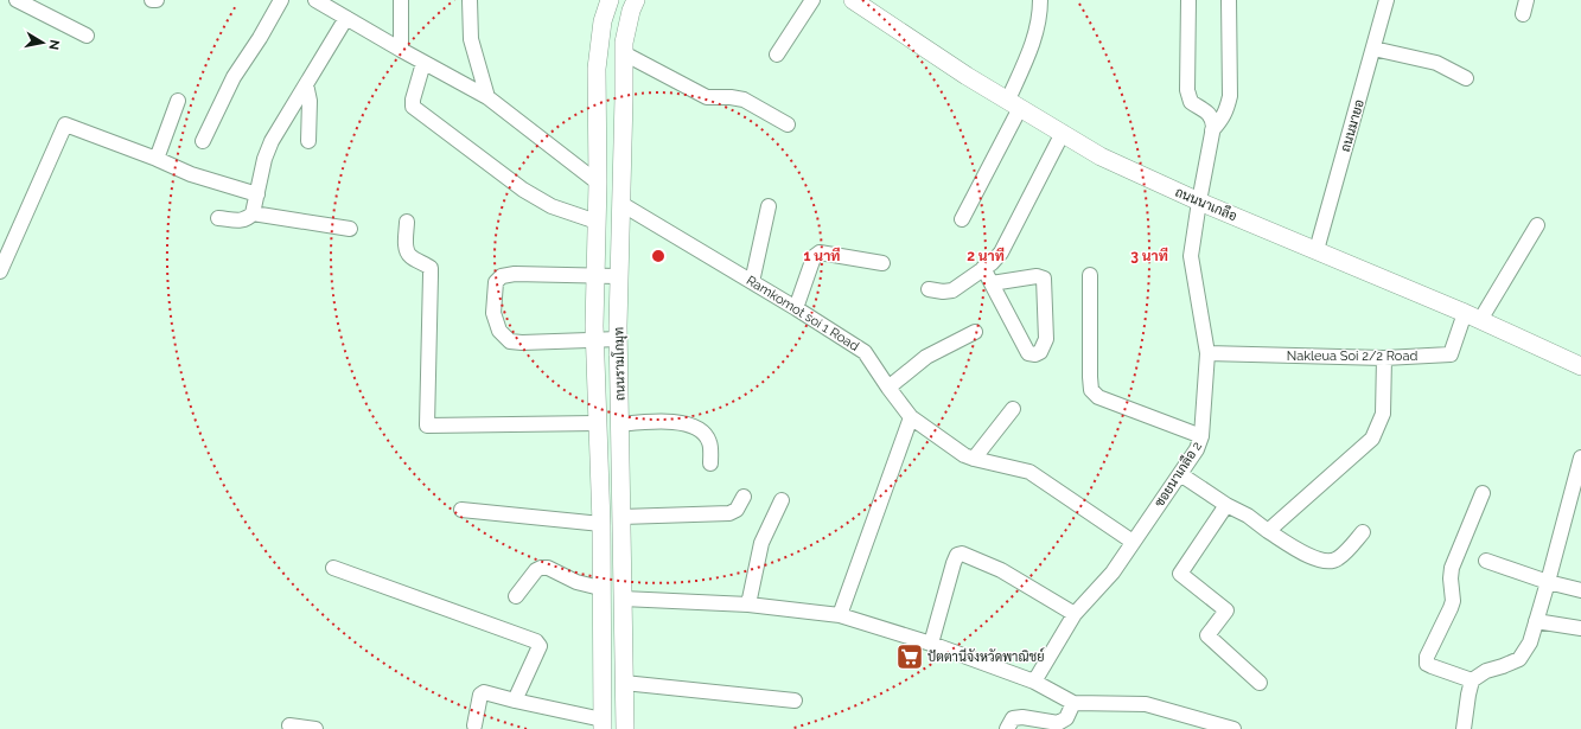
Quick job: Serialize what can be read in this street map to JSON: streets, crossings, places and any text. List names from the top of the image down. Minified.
{"streets":{"main road":["ถนนนาเกลือ","ถนนรามโกมุท"],"street":["ถนนมายอ","Ramkomot soi 1 Road","Nakleua Soi 2/2 Road","ซอยนาเกลือ 2"]},"crossings":[["ถนนมายอ","ถนนนาเกลือ"],["ถนนนาเกลือ","Nakleua Soi 2/2 Road"],["ถนนนาเกลือ","ซอยนาเกลือ 2"],["Ramkomot soi 1 Road","ถนนรามโกมุท"],["Ramkomot soi 1 Road","ซอยนาเกลือ 2"],["Nakleua Soi 2/2 Road","ซอยนาเกลือ 2"]],"places":{"supermarket":["ปัตตานีจังหวัดพาณิชย์"]},"north":"right","rings":["1 นาที","2 นาที","3 นาที"]}
